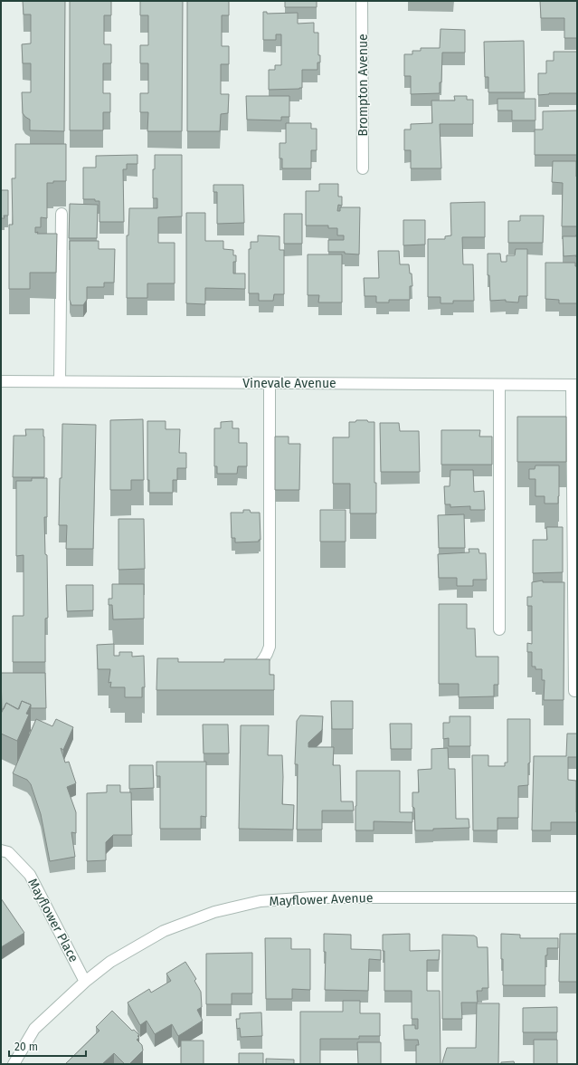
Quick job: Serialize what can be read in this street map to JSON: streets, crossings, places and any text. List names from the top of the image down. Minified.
{"streets":{"street":["Brompton Avenue","Vinevale Avenue","Mayflower Avenue","Mayflower Place"]},"crossings":[["Mayflower Avenue","Mayflower Place"]],"scale_bar":"20 m"}
